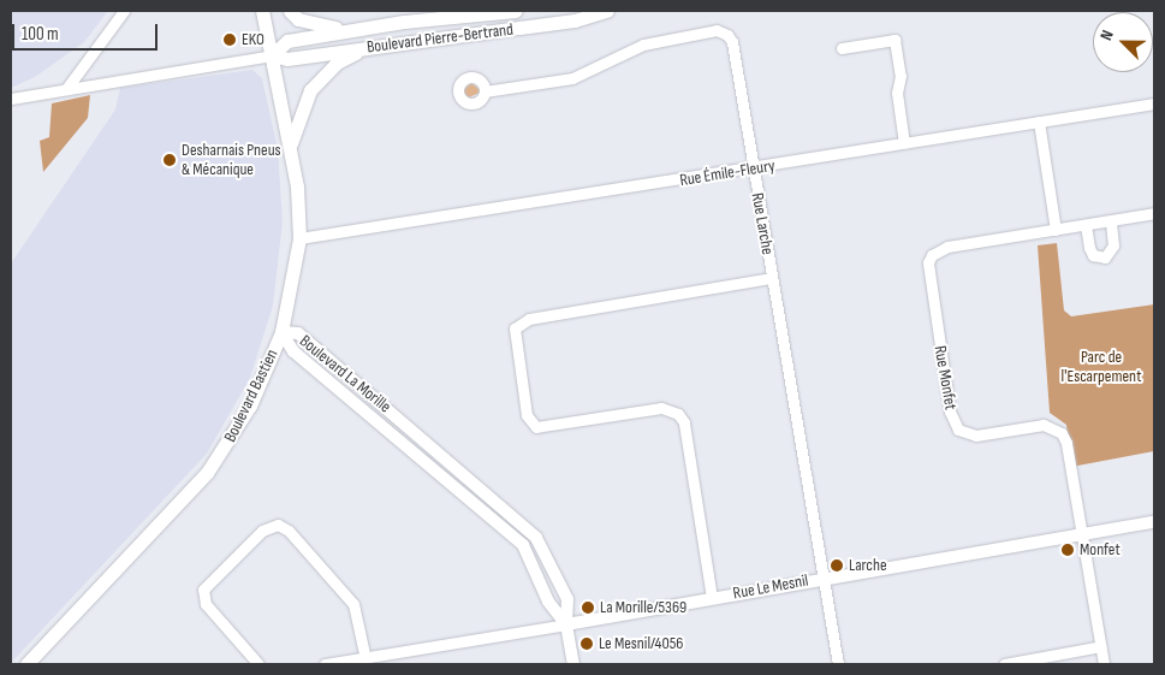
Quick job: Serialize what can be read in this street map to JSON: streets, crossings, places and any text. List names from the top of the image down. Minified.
{"streets":{"main road":["Boulevard Pierre-Bertrand","Boulevard Bastien"],"street":["Rue Émile-Fleury","Rue Larche","Boulevard La Morille","Rue Monfet","Rue Le Mesnil"]},"crossings":[["Boulevard Pierre-Bertrand","Boulevard Bastien"],["Rue Émile-Fleury","Rue Larche"],["Rue Émile-Fleury","Boulevard Bastien"],["Rue Larche","Rue Le Mesnil"],["Boulevard La Morille","Boulevard Bastien"],["Boulevard La Morille","Rue Le Mesnil"],["Rue Monfet","Rue Le Mesnil"]],"parks":["Parc de l'Escarpement"],"places":["EKO","Desharnais Pneus & Mécanique","Monfet","Larche","La Morille/5369","Le Mesnil/4056"],"scale_bar":"100 m","north":"top left"}
